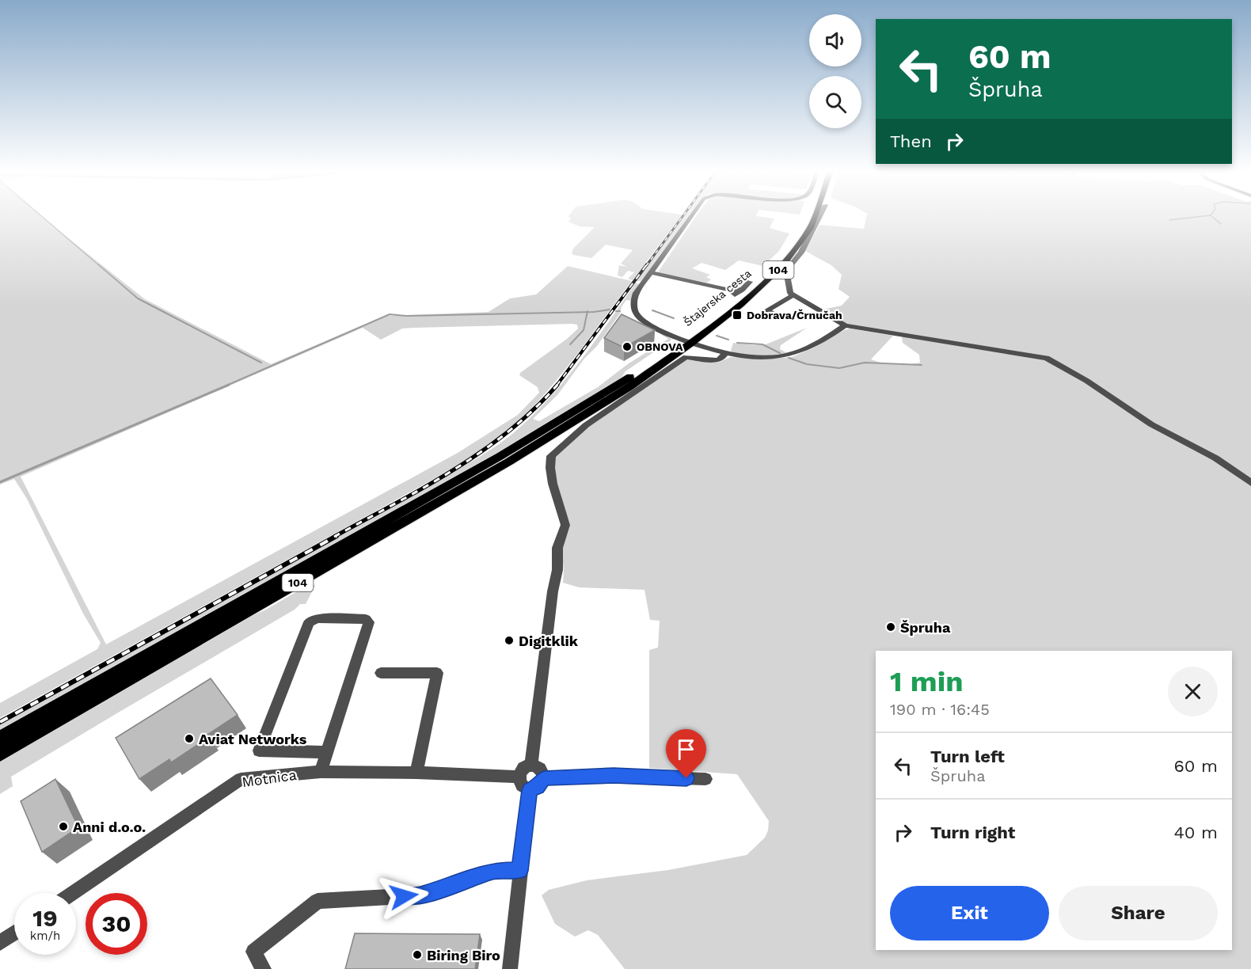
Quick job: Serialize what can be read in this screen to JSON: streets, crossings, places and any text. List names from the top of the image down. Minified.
{"streets":{"main road":["104","Štajerska cesta"],"street":["Motnica"]},"crossings":[["104","Štajerska cesta"]],"places":{"transit":["Dobrava/Črnučah"],"other":["OBNOVA","Špruha","Digitklik","Aviat Networks","Anni d.o.o.","Biring Biro"]},"page":{"turn":["60 m","Špruha"],"then":"Then","heading":["1 min","190 m · 16:45"],"list":[{"name":"Turn left","note":"Špruha","value":"60 m"},{"name":"Turn right","value":"40 m"}],"buttons":["Exit","Share"],"speed":"19 km/h","limit":"30"}}
